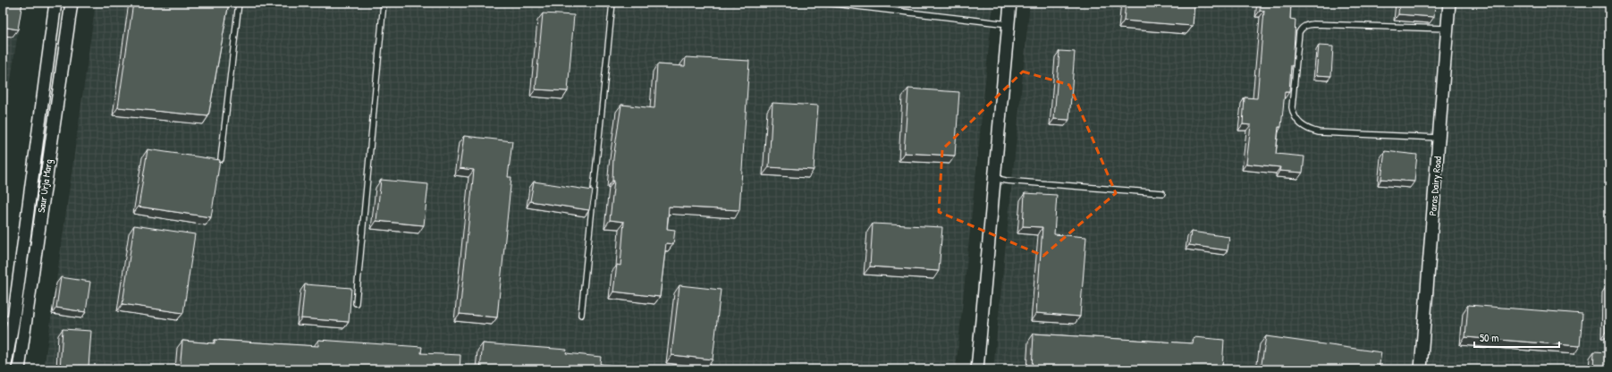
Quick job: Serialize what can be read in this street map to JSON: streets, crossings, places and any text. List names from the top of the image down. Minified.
{"streets":{"street":["Saur Urja Marg","Paras Dairy Road"]},"scale_bar":"50 m"}
